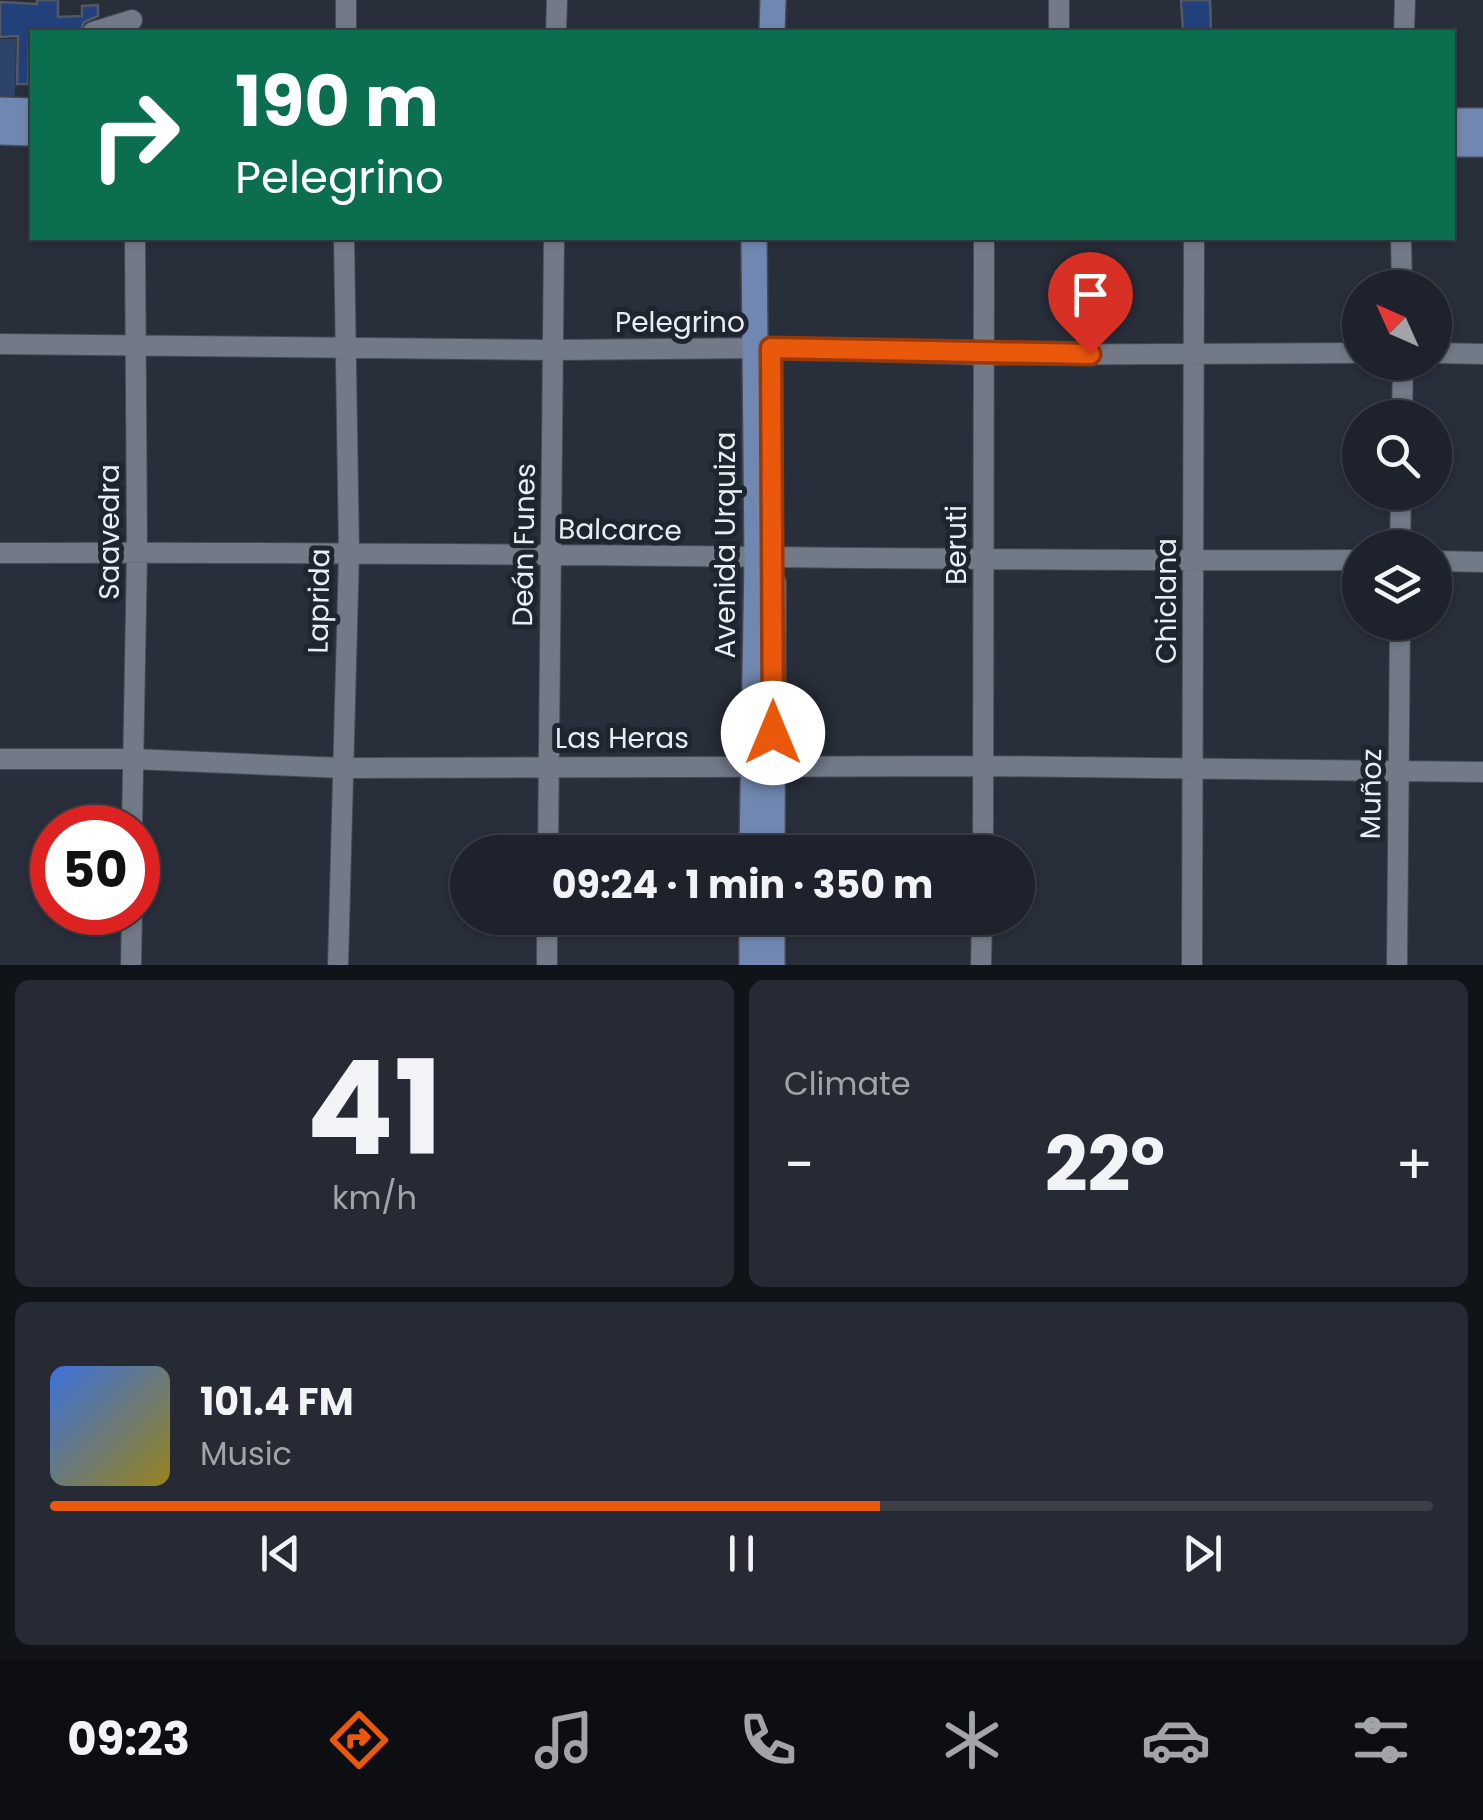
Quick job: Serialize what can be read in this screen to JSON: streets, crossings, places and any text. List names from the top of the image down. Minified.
{"streets":{"main road":["Avenida Urquiza"],"street":["Pelegrino","Balcarce","Saavedra","Deán Funes","Beruti","Laprida","Chiclana","Las Heras","Muñoz"]},"crossings":[["Pelegrino","Saavedra"],["Pelegrino","Deán Funes"],["Pelegrino","Avenida Urquiza"],["Pelegrino","Beruti"],["Pelegrino","Laprida"],["Pelegrino","Chiclana"],["Balcarce","Saavedra"],["Balcarce","Deán Funes"],["Balcarce","Avenida Urquiza"],["Balcarce","Beruti"],["Balcarce","Laprida"],["Balcarce","Chiclana"],["Saavedra","Las Heras"],["Deán Funes","Las Heras"],["Avenida Urquiza","Las Heras"],["Beruti","Las Heras"],["Laprida","Las Heras"],["Chiclana","Las Heras"],["Las Heras","Muñoz"]],"north":"top left","page":{"turn":["190 m","Pelegrino"],"limit":"50","trip":"09:24 · 1 min · 350 m","tile":[["41","km/h"],"Climate"],"heat":["−","22°","+"],"song":["101.4 FM","Music"],"tabs":"09:23"}}
